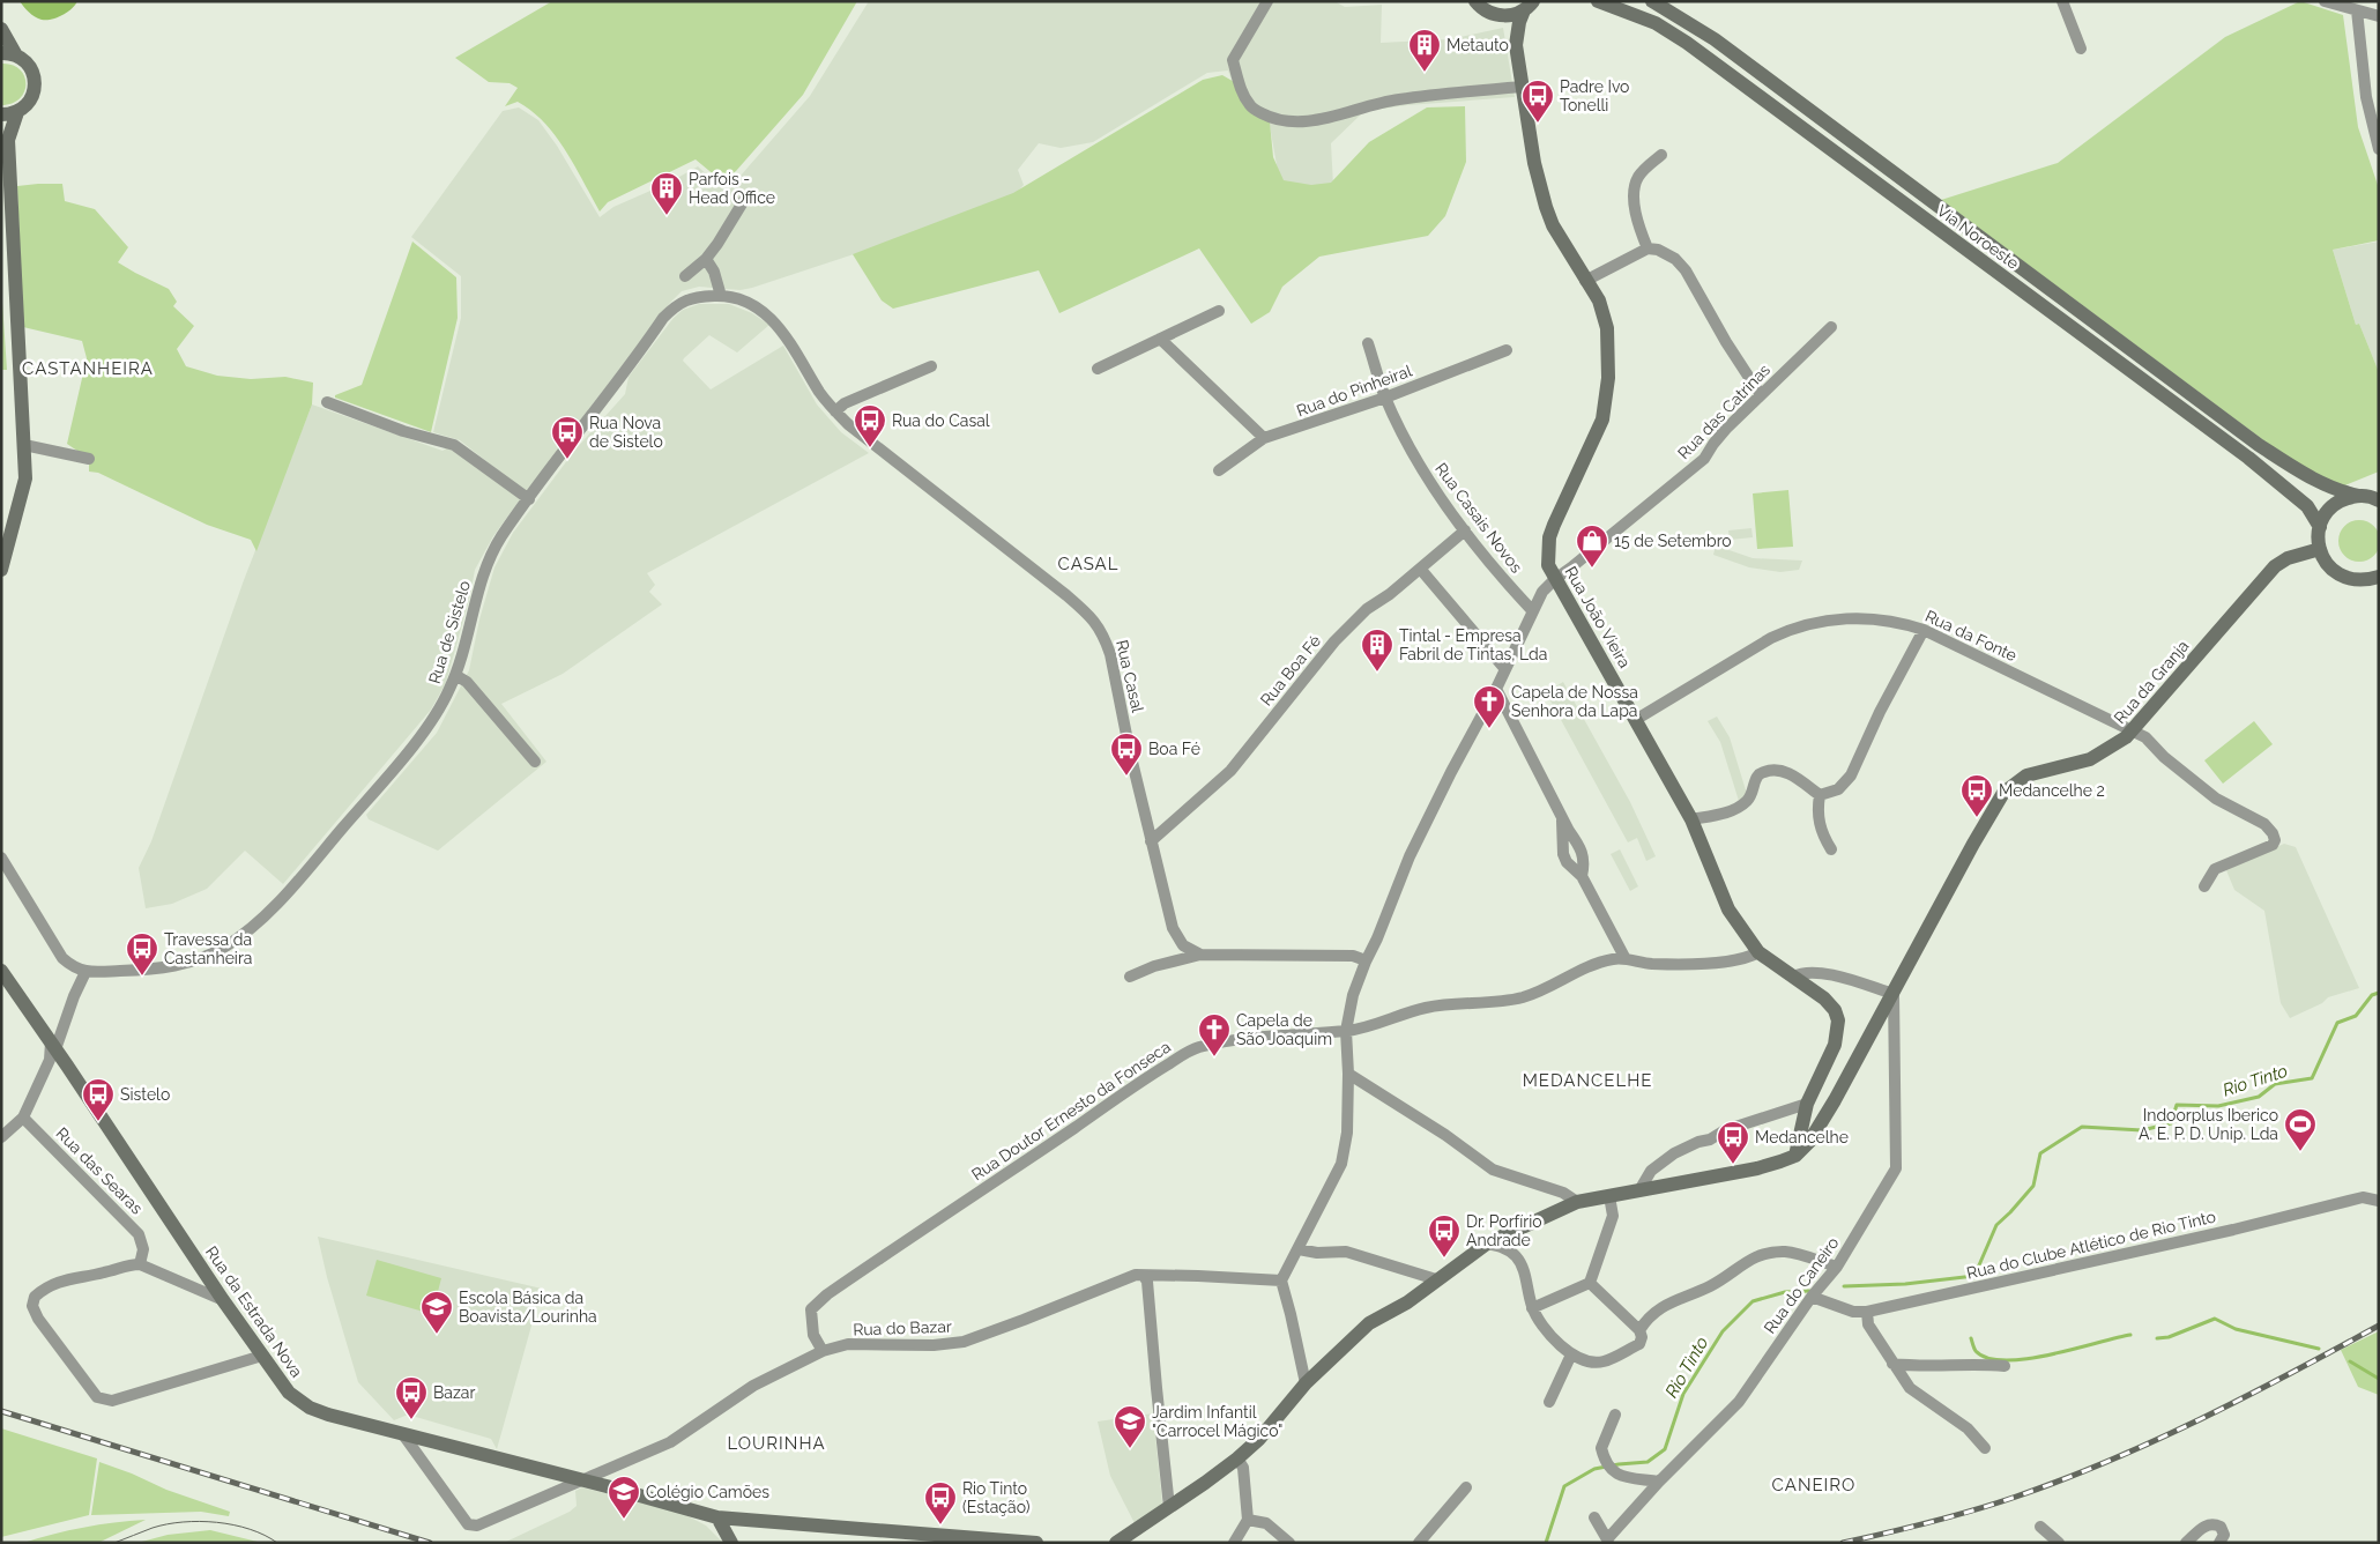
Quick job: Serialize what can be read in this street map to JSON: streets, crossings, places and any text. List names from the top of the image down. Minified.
{"streets":{"street":["Via Noroeste","Rua do Pinheiral","Rua das Catrinas","Rua Casais Novos","Rua João Vieira","Rua de Sistelo","Rua da Fonte","Rua Boa Fé","Rua Casal","Rua da Granja","Rua Doutor Ernesto da Fonseca","Rua das Searas","Rua do Clube Atlético de Rio Tinto","Rua do Caneiro","Rua da Estrada Nova","Rua do Bazar"]},"crossings":[["Rua do Pinheiral","Rua Casais Novos"],["Rua das Catrinas","Rua Casais Novos"],["Rua das Catrinas","Rua João Vieira"],["Rua das Catrinas","Rua Doutor Ernesto da Fonseca"],["Rua das Catrinas","Rua do Bazar"],["Rua Casais Novos","Rua Boa Fé"],["Rua João Vieira","Rua da Fonte"],["Rua João Vieira","Rua da Granja"],["Rua João Vieira","Rua Doutor Ernesto da Fonseca"],["Rua de Sistelo","Rua Casal"],["Rua da Fonte","Rua da Granja"],["Rua Boa Fé","Rua Casal"],["Rua da Granja","Rua do Caneiro"],["Rua Doutor Ernesto da Fonseca","Rua do Bazar"],["Rua do Clube Atlético de Rio Tinto","Rua do Caneiro"],["Rua da Estrada Nova","Rua do Bazar"]],"districts":["CASTANHEIRA","CASAL","MEDANCELHE","LOURINHA","CANEIRO"],"water":["Rio Tinto"],"places":{"building":["Metauto","Parfois - Head Office","Tintal - Empresa Fabril de Tintas, Lda"],"bus stop":["Padre Ivo Tonelli","Rua do Casal","Rua Nova de Sistelo","Boa Fé","Medancelhe 2","Travessa da Castanheira","Sistelo","Medancelhe","Dr. Porfírio Andrade","Bazar","Rio Tinto (Estação)"],"shop":["15 de Setembro"],"church":["Capela de Nossa Senhora da Lapa","Capela de São Joaquim"],"sports":["Indoorplus Iberico A. E. P. D. Unip. Lda"],"school or university":["Escola Básica da Boavista/Lourinha","Jardim Infantil \"Carrocel Mágico\"","Colégio Camões"]}}
